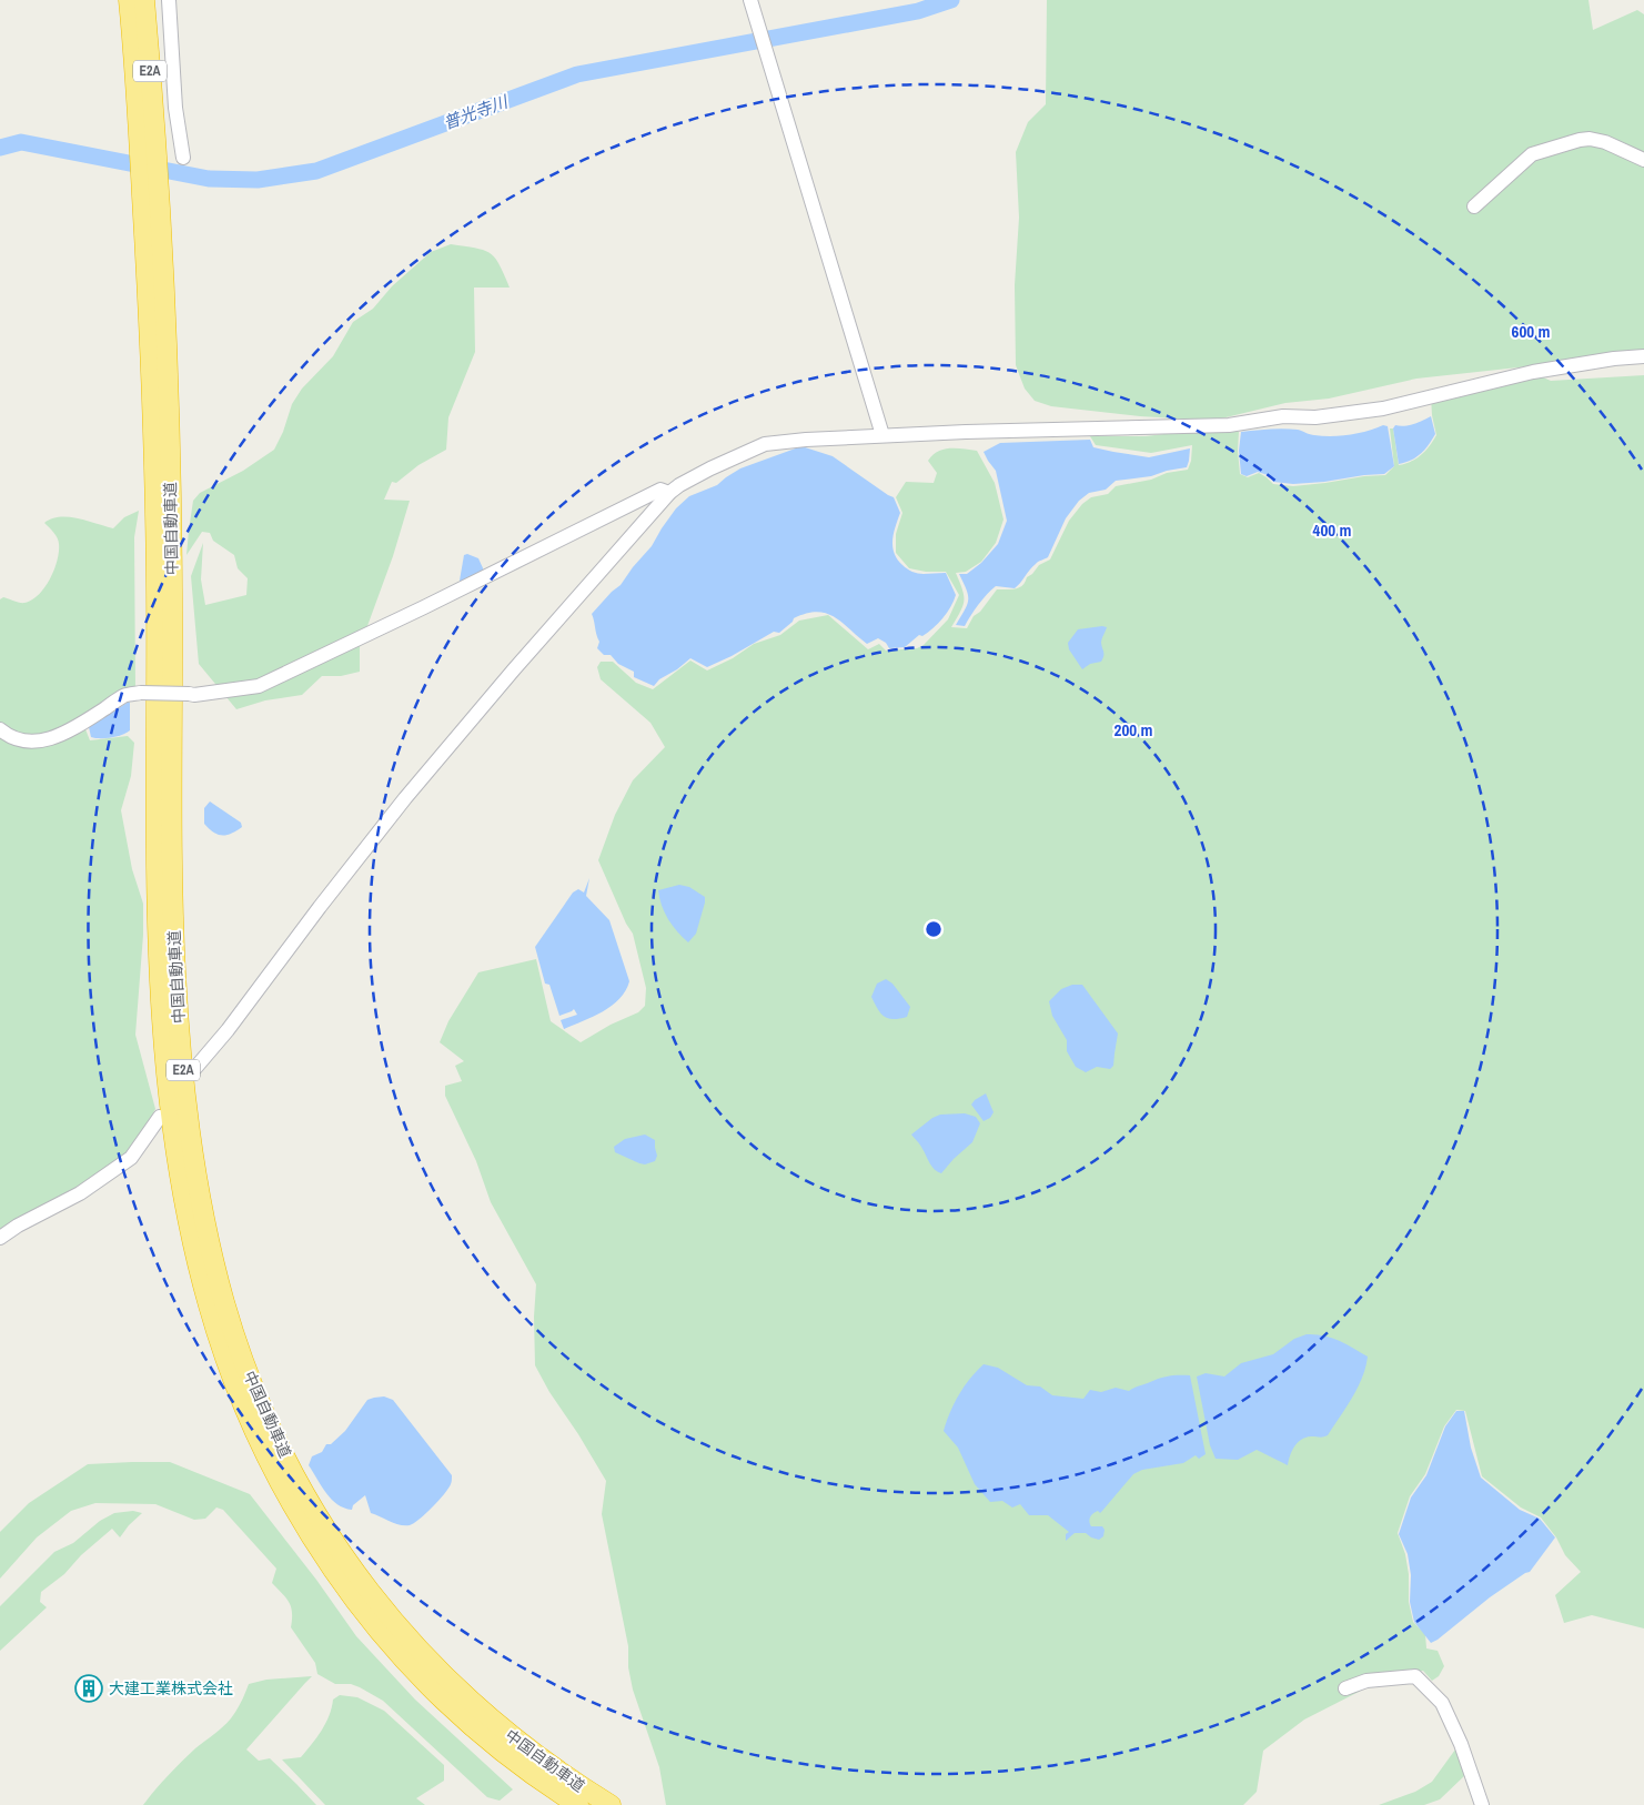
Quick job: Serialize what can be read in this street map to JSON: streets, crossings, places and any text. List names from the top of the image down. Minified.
{"streets":{"highway":["E2A","中国自動車道"]},"water":["普光寺川"],"places":{"building":["大建工業株式会社"]},"rings":["600 m","400 m","200 m"]}
